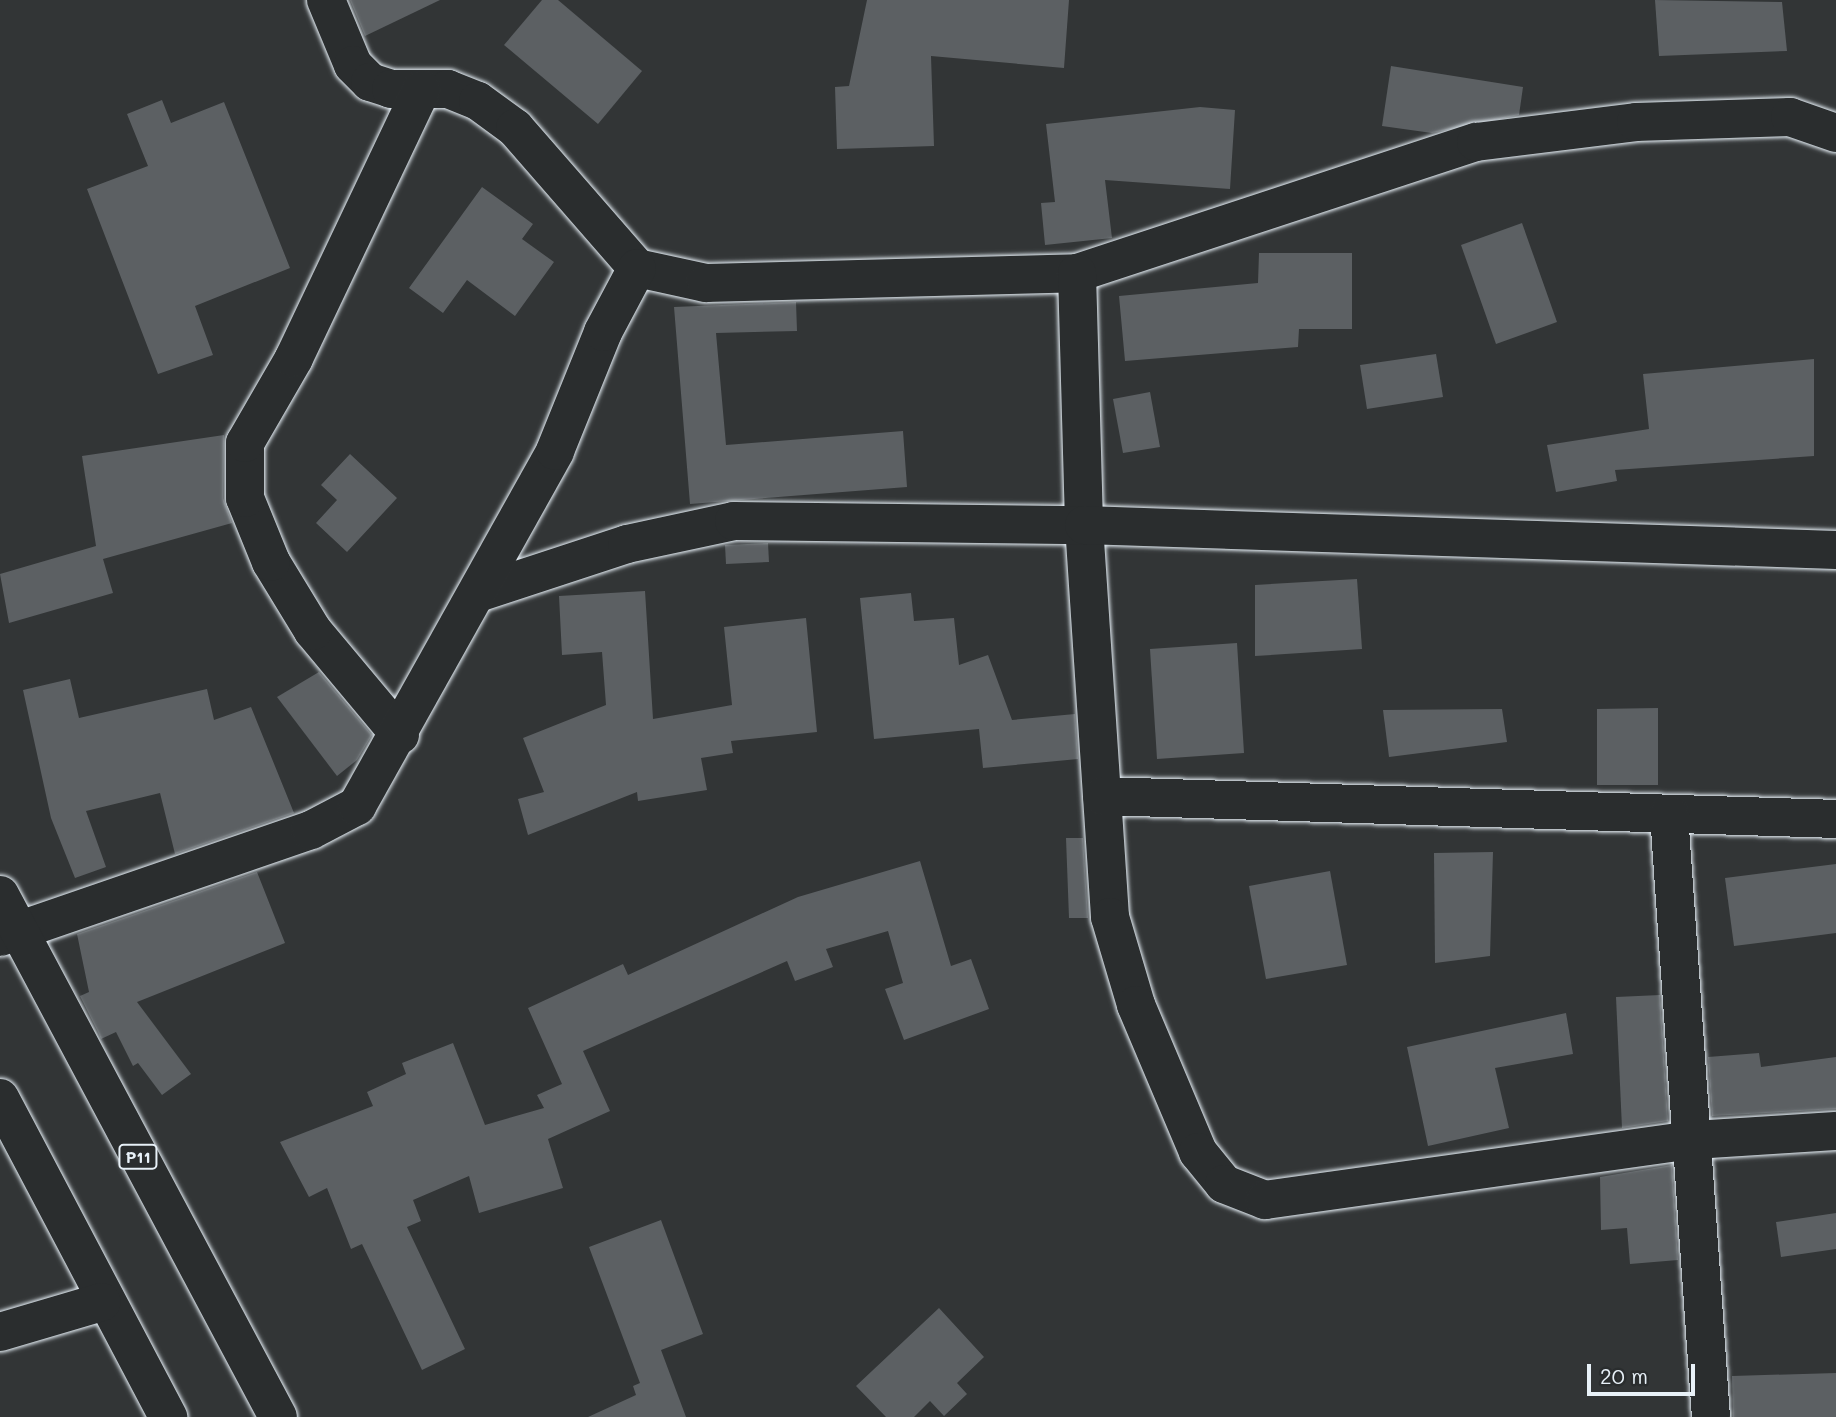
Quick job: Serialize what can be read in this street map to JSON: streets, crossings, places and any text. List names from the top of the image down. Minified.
{"streets":{"street":["P11"]},"scale_bar":"20 m"}
